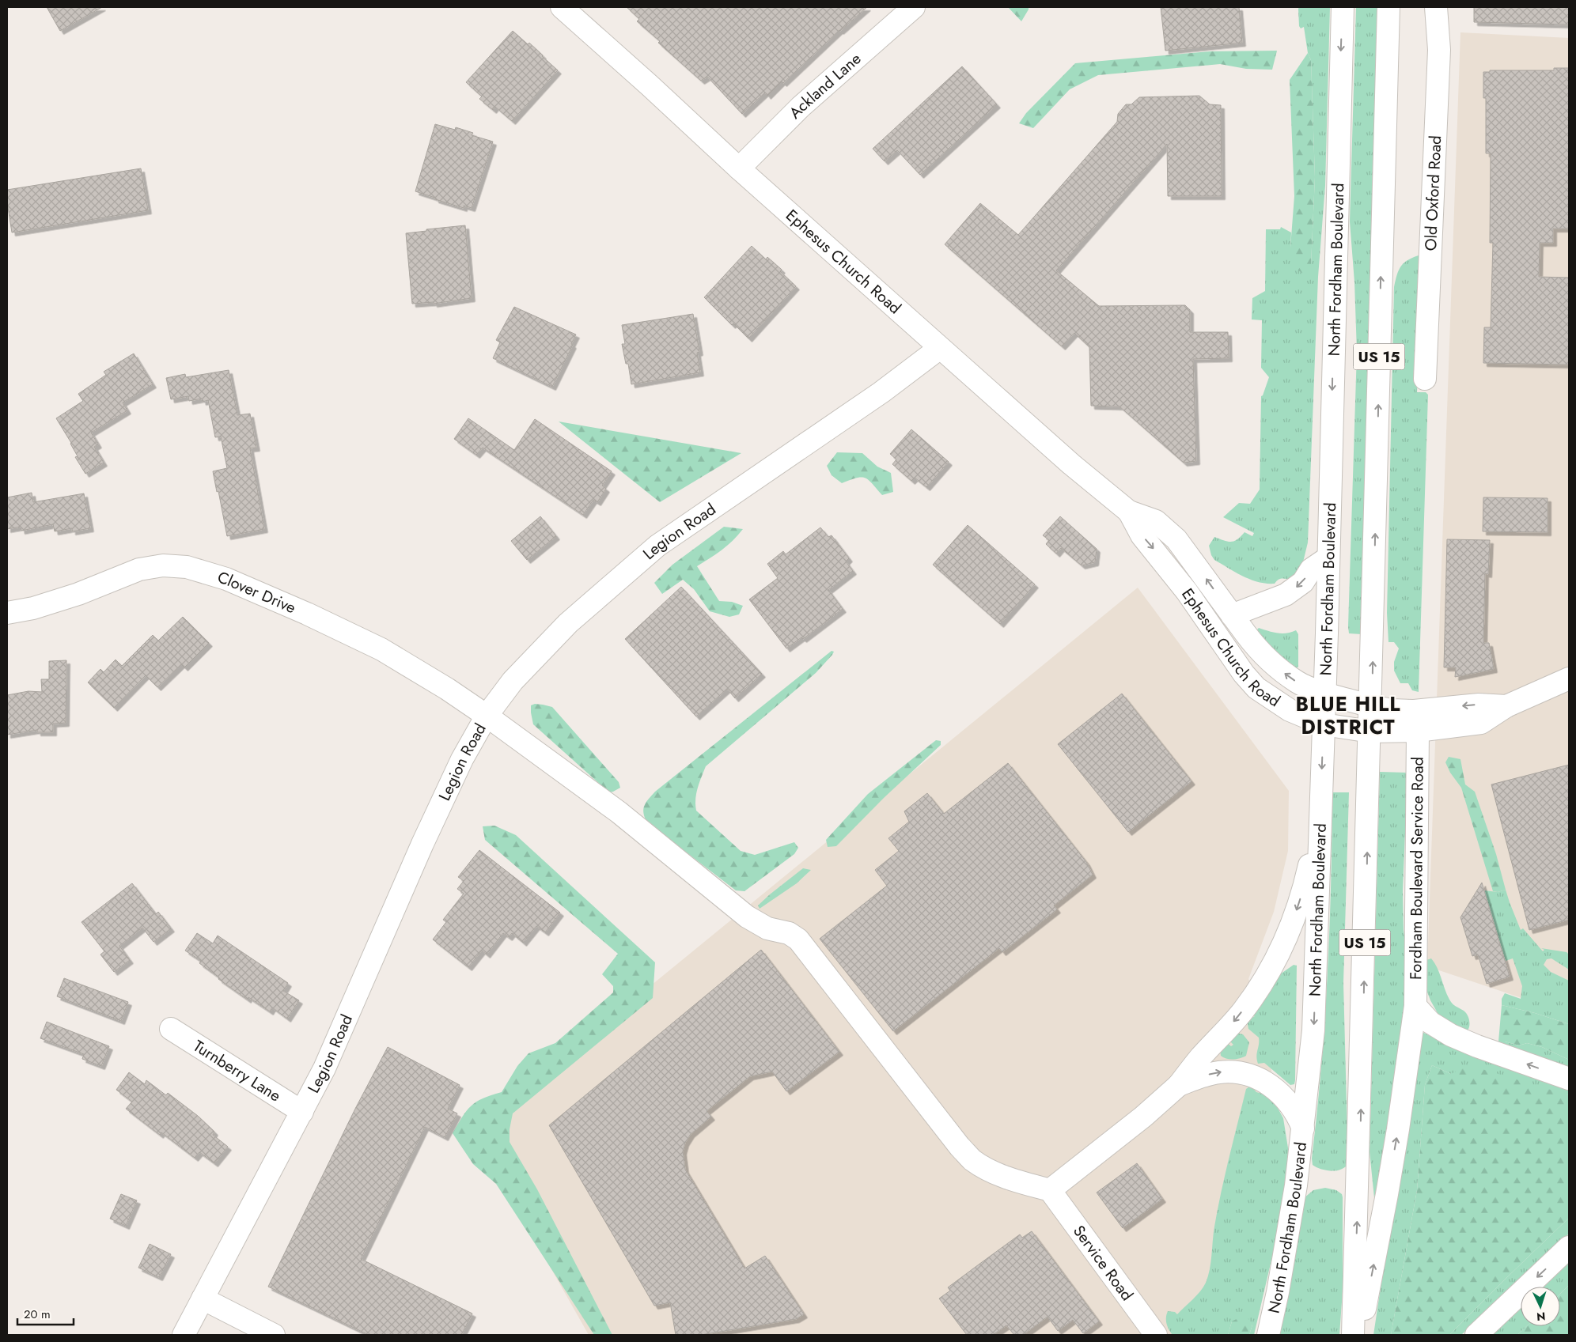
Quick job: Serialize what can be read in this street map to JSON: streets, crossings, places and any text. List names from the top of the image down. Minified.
{"streets":{"main road":["Ackland Lane","Old Oxford Road","Ephesus Church Road","North Fordham Boulevard","US 15","Legion Road","Clover Drive","Fordham Boulevard Service Road","Turnberry Lane","Service Road"]},"crossings":[["Ackland Lane","Ephesus Church Road"],["Ephesus Church Road","North Fordham Boulevard"],["Ephesus Church Road","US 15"],["Ephesus Church Road","Legion Road"],["Ephesus Church Road","Fordham Boulevard Service Road"],["Legion Road","Clover Drive"],["Legion Road","Turnberry Lane"],["Clover Drive","Service Road"]],"districts":["BLUE HILL DISTRICT"],"scale_bar":"20 m","north":"bottom"}
